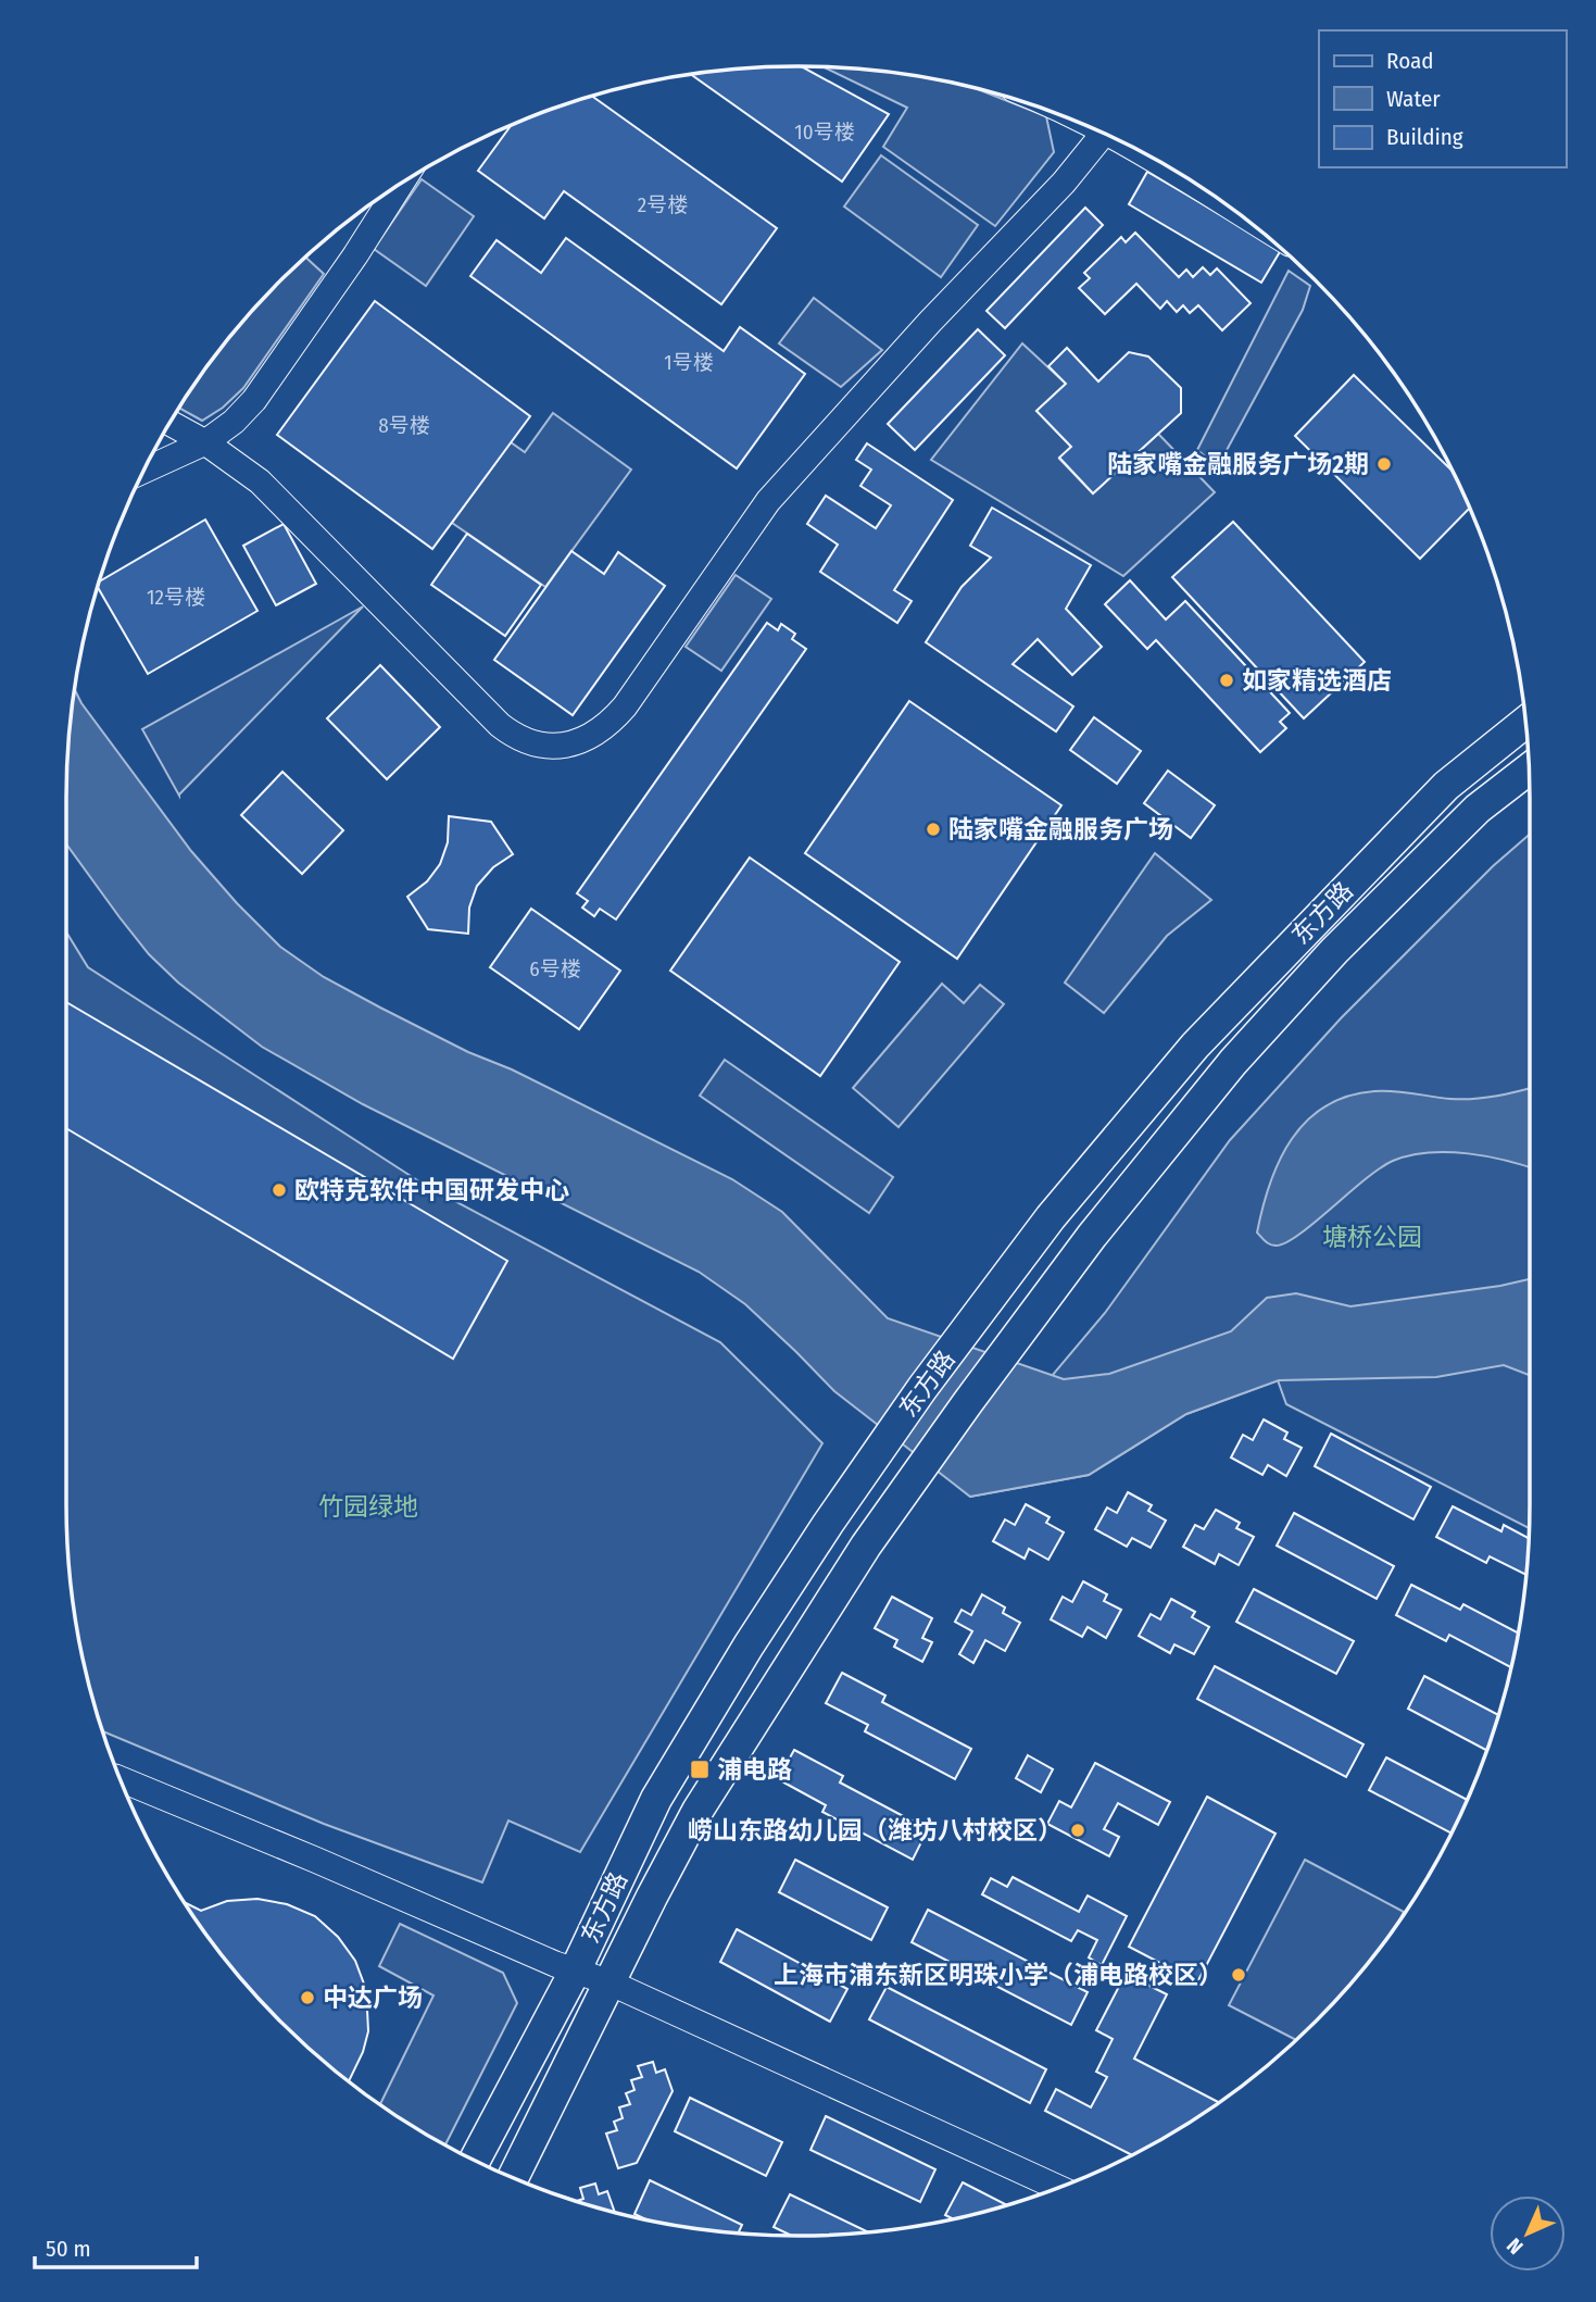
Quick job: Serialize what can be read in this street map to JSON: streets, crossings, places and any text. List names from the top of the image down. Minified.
{"streets":{"main road":["东方路"]},"parks":["塘桥公园","竹园绿地"],"places":{"other":["陆家嘴金融服务广场2期","如家精选酒店","陆家嘴金融服务广场","欧特克软件中国研发中心","崂山东路幼儿园（潍坊八村校区）","上海市浦东新区明珠小学（浦电路校区）","中达广场"],"transit":["浦电路"]},"house_numbers":["10号楼","2号楼","1号楼","8号楼","12号楼","6号楼"],"legend":["Road","Water","Building"],"scale_bar":"50 m","north":"bottom left"}
